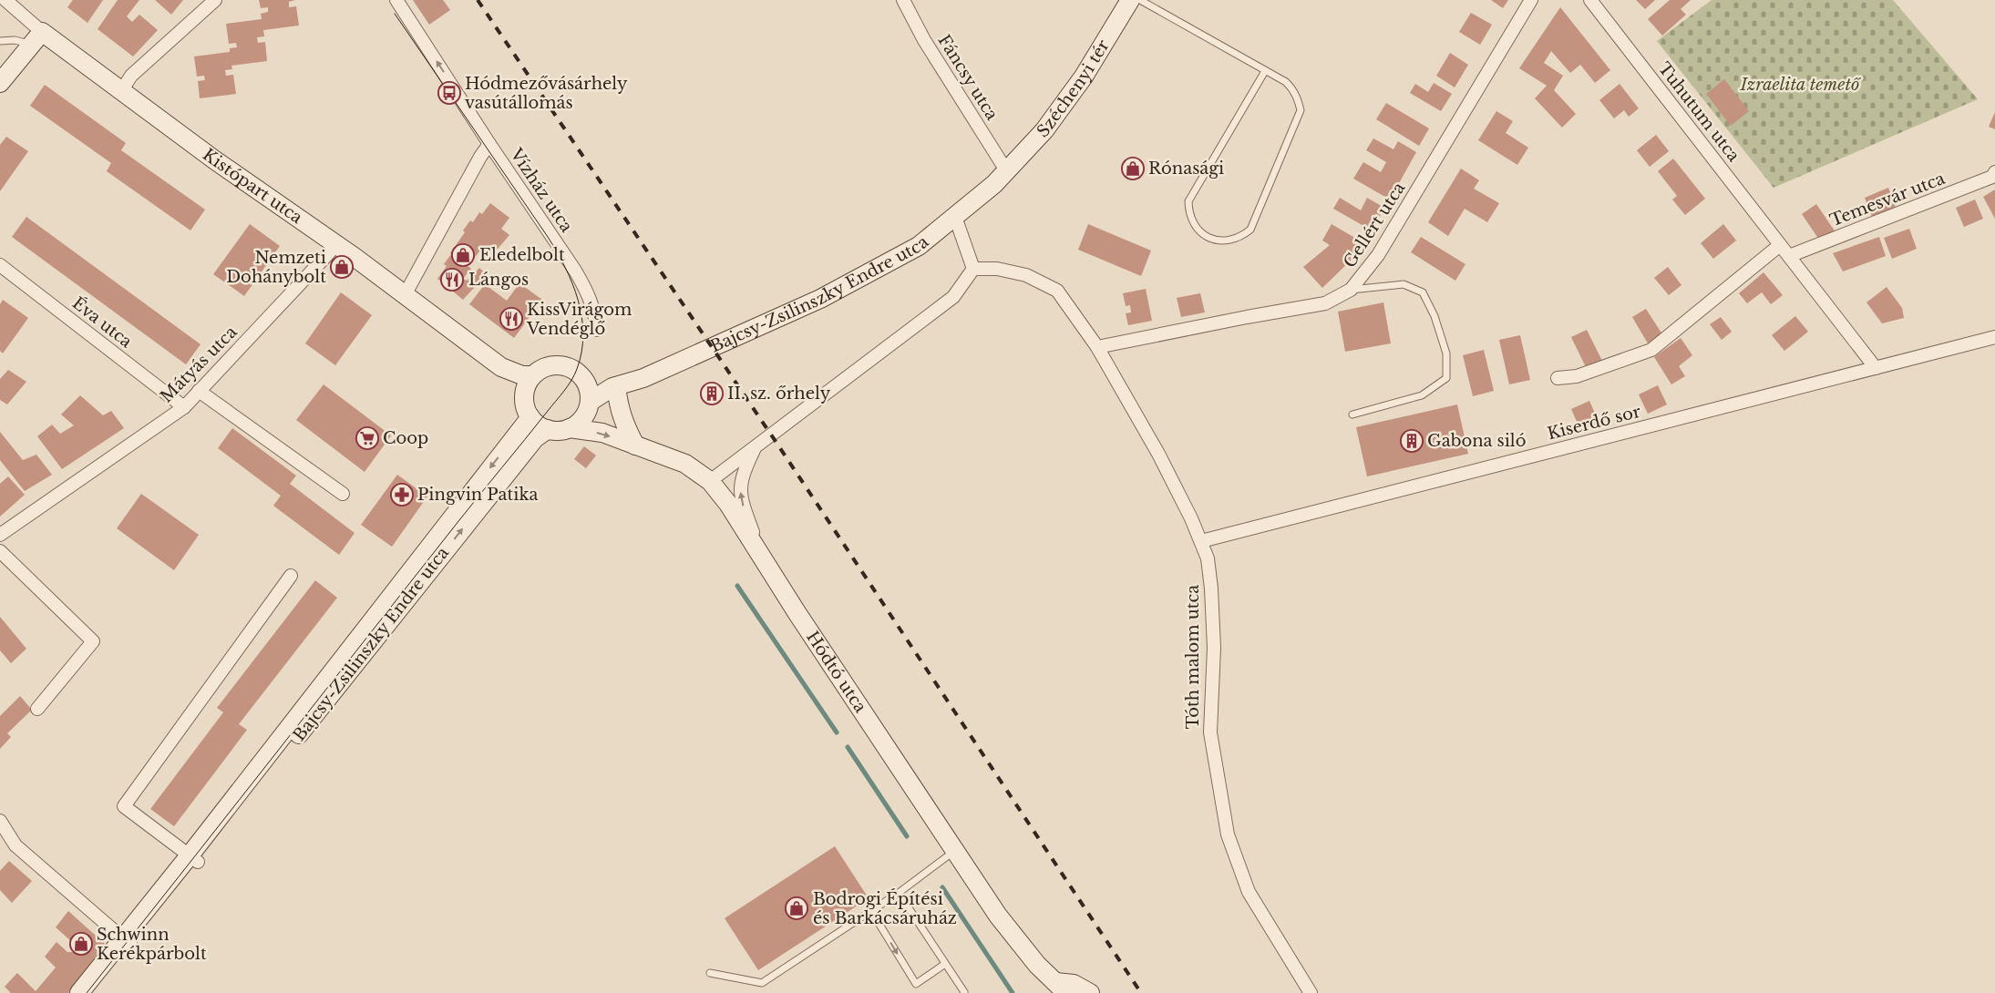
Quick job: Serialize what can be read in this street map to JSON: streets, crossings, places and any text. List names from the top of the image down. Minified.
{"streets":{"street":["Fáncsy utca","Széchenyi tér","Tuhutum utca","Kistópart utca","Vízház utca","Temesvár utca","Gellért utca","Bajcsy-Zsilinszky Endre utca","Éva utca","Mátyás utca","Kiserdő sor","Tóth malom utca","Hódtó utca"]},"crossings":[["Fáncsy utca","Széchenyi tér"],["Fáncsy utca","Bajcsy-Zsilinszky Endre utca"],["Széchenyi tér","Bajcsy-Zsilinszky Endre utca"],["Tuhutum utca","Temesvár utca"],["Tuhutum utca","Kiserdő sor"],["Kistópart utca","Vízház utca"],["Kistópart utca","Bajcsy-Zsilinszky Endre utca"],["Kistópart utca","Mátyás utca"],["Kistópart utca","Hódtó utca"],["Gellért utca","Tóth malom utca"],["Bajcsy-Zsilinszky Endre utca","Hódtó utca"],["Éva utca","Mátyás utca"],["Kiserdő sor","Tóth malom utca"]],"parks":["Izraelita temető"],"places":{"bus stop":["Hódmezővásárhely vasútállomás"],"shop":["Rónasági","Eledelbolt","Nemzeti Dohánybolt","Bodrogi Építési és Barkácsáruház","Schwinn Kerékpárbolt"],"restaurant":["Lángos","KissVirágom Vendéglő"],"building":["II. sz. őrhely","Gabona siló"],"supermarket":["Coop"],"pharmacy":["Pingvin Patika"]}}
